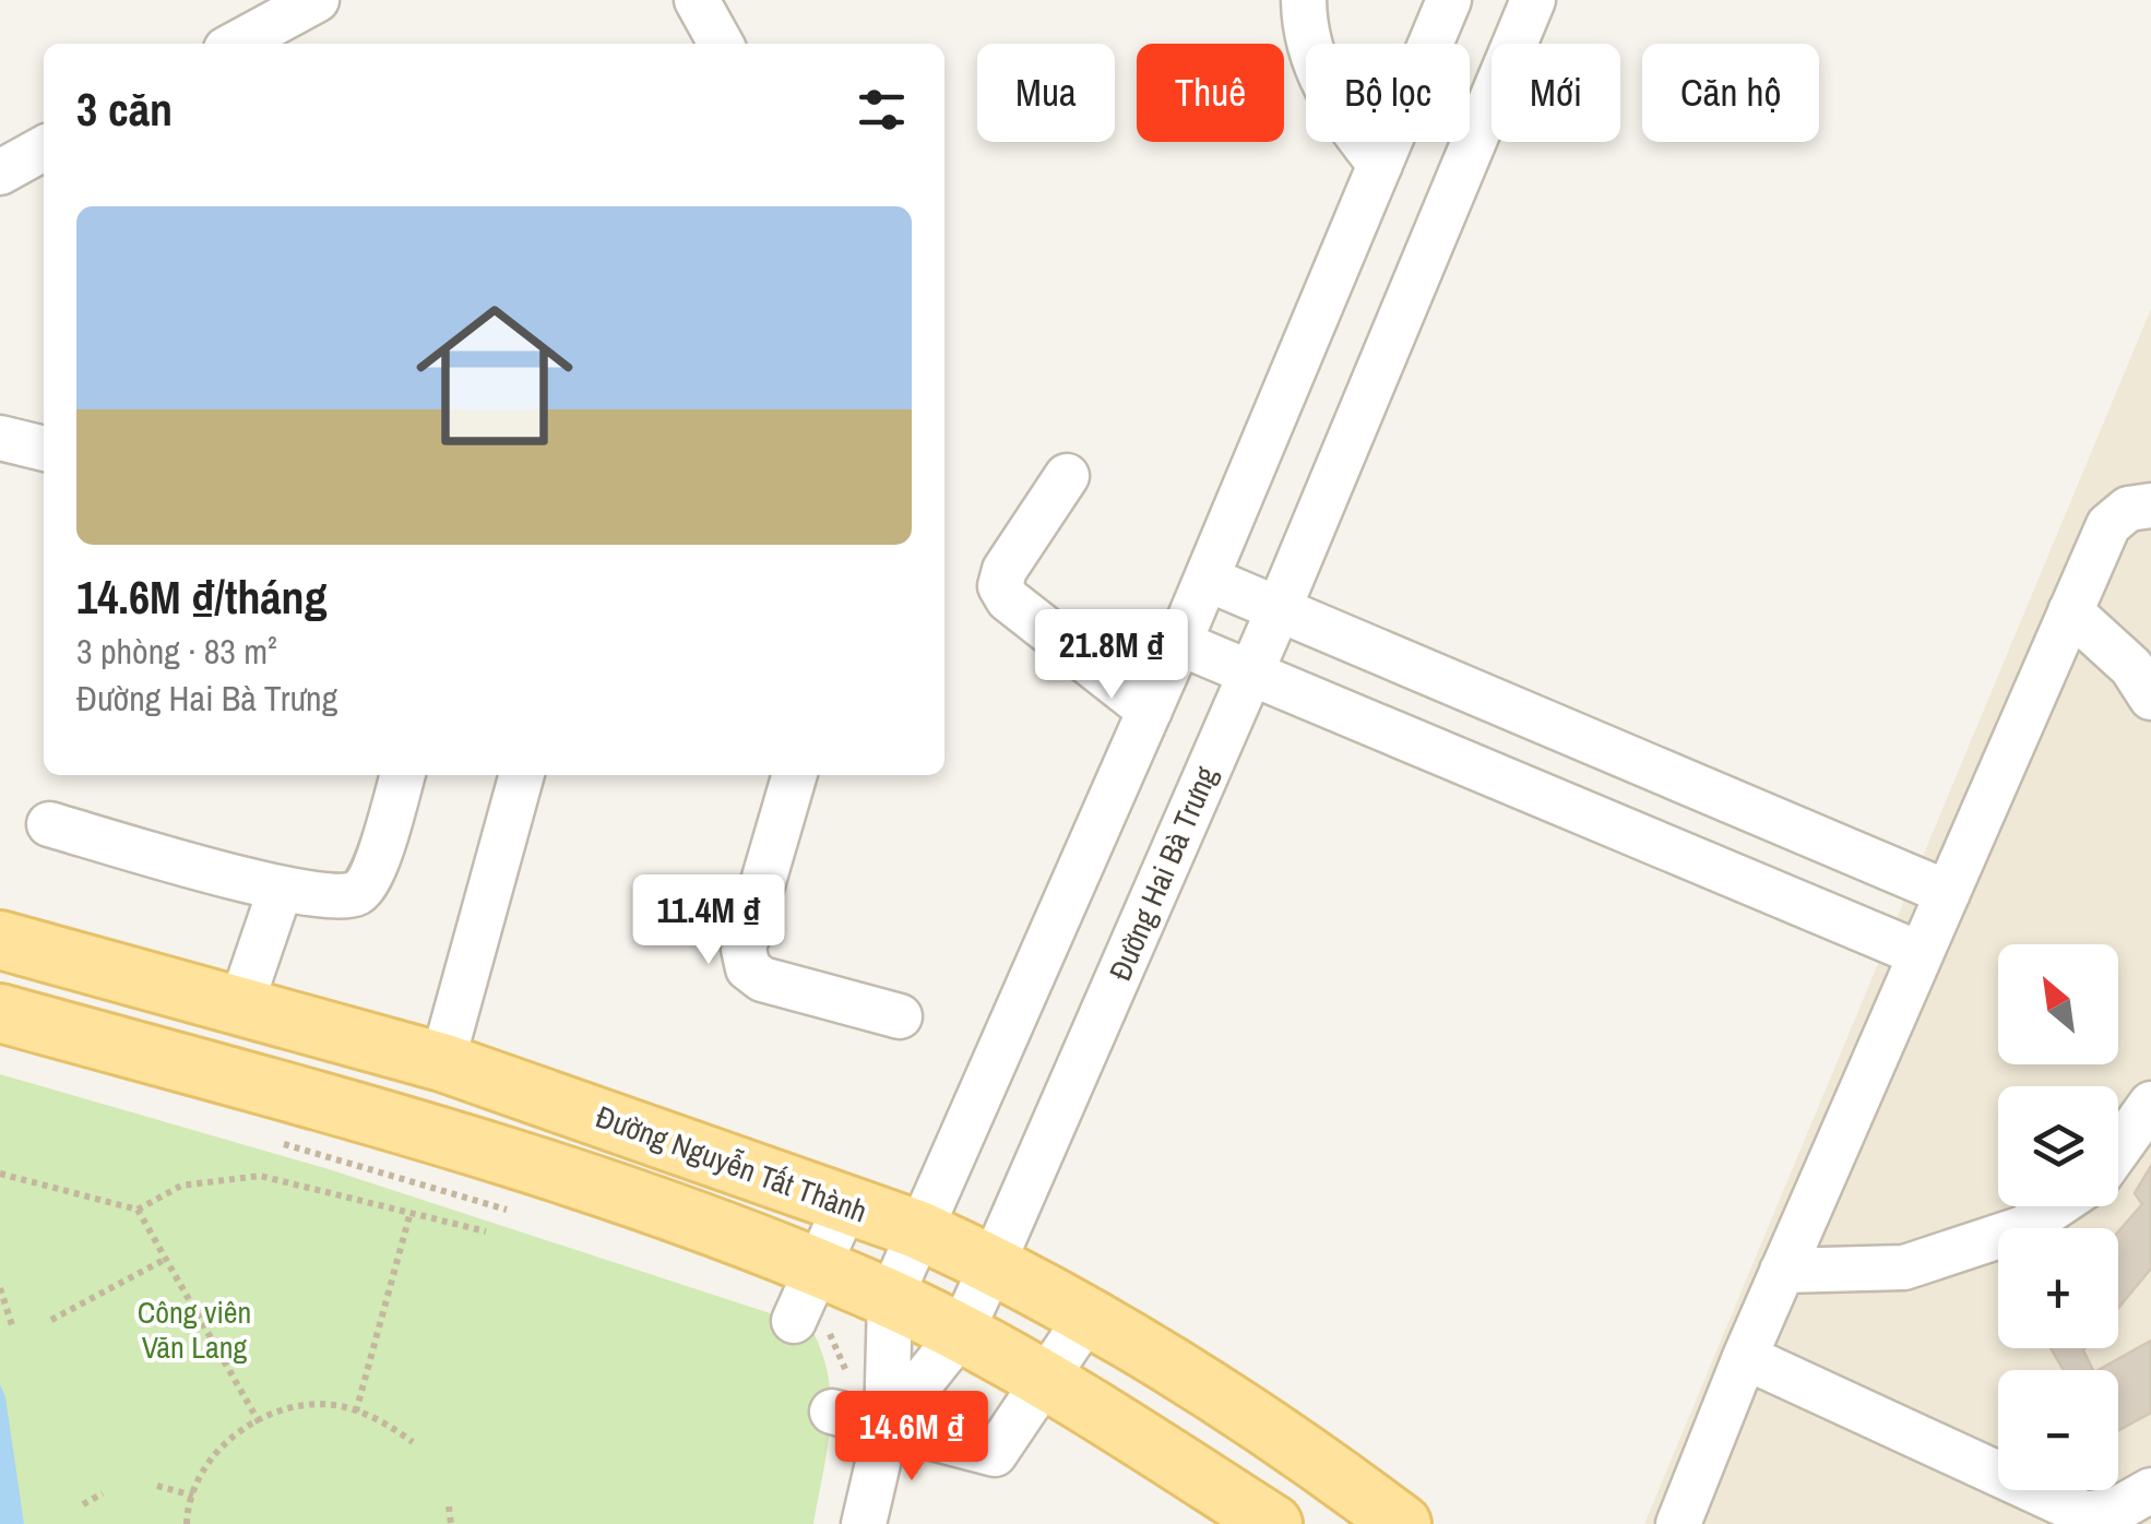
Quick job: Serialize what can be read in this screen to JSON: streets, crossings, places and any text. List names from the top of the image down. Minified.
{"streets":{"main road":["Đường Nguyễn Tất Thành"],"street":["Đường Hai Bà Trưng"]},"crossings":[["Đường Hai Bà Trưng","Đường Nguyễn Tất Thành"]],"parks":["Công viên Văn Lang"],"north":"top left","page":{"chip":["Mua","Thuê","Bộ lọc","Mới","Căn hộ"],"heading":"3 căn","list":[{"name":"14.6M ₫/tháng","note":"3 phòng · 83 m² · Đường Hai Bà Trưng"}],"price":["21.8M ₫","11.4M ₫","14.6M ₫"],"map_buttons":["+","−"]}}
